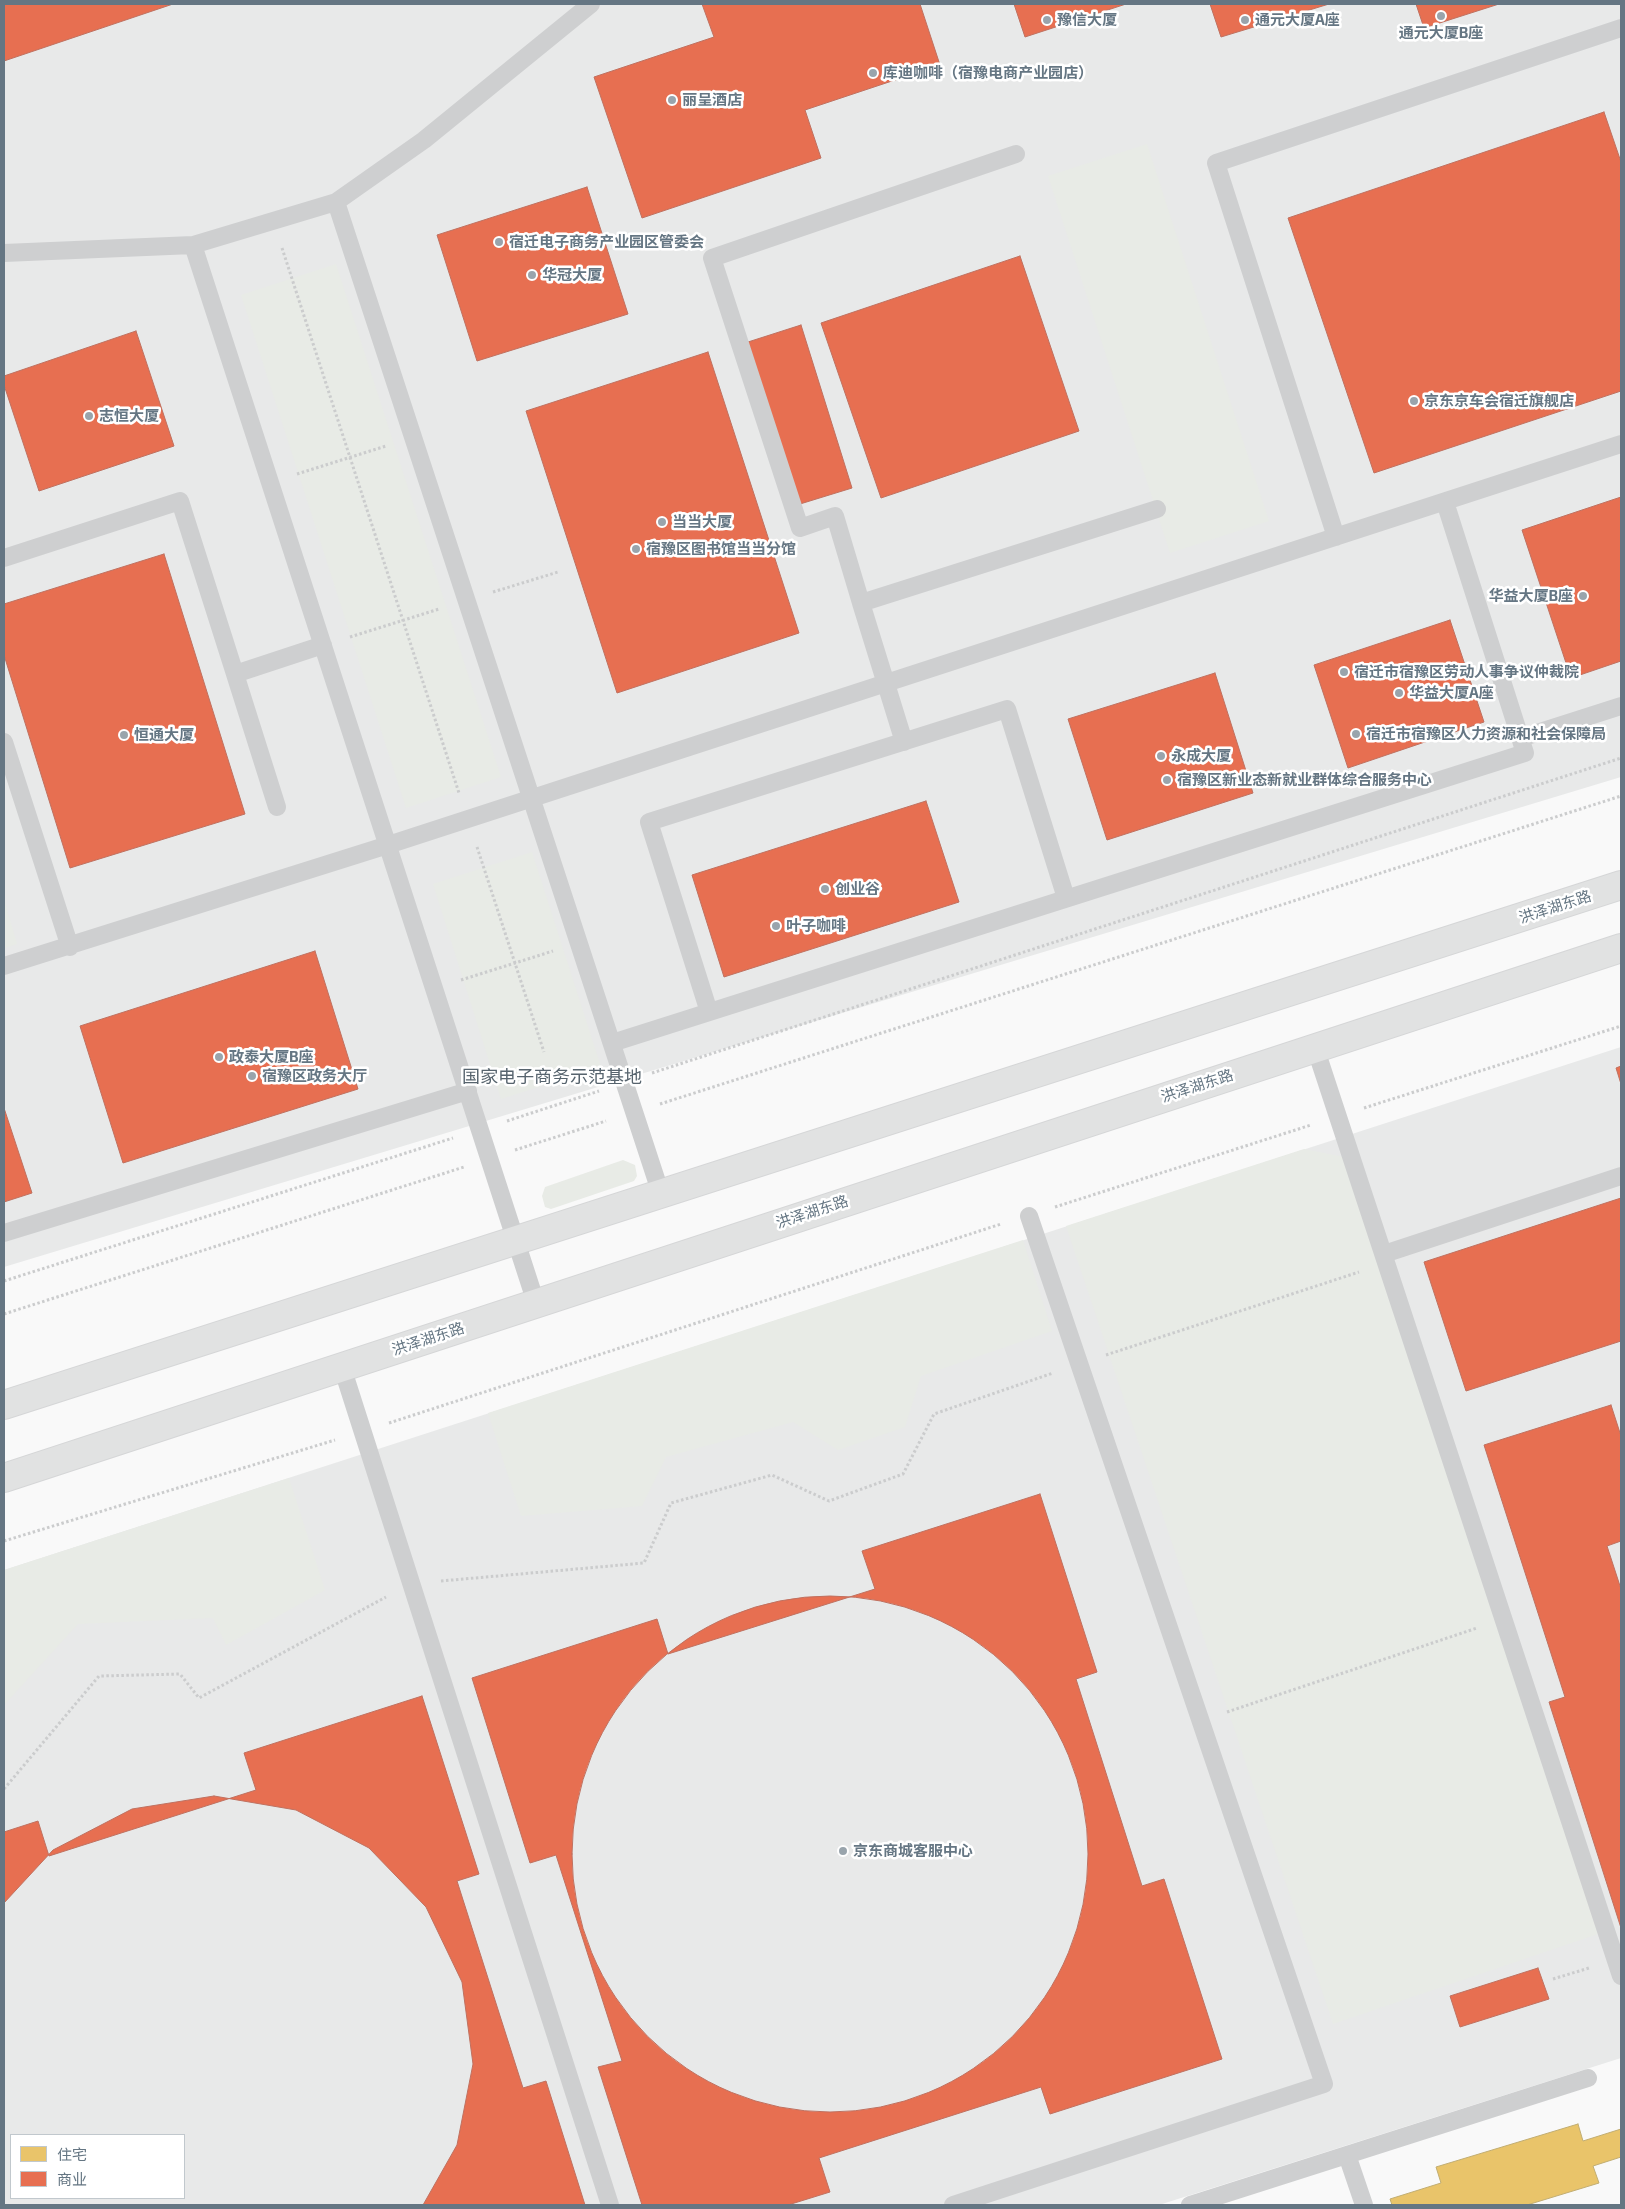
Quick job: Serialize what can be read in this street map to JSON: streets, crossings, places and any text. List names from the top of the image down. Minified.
{"streets":{"main road":["洪泽湖东路"]},"districts":["国家电子商务示范基地"],"places":["通元大厦B座","豫信大厦","通元大厦A座","库迪咖啡（宿豫电商产业园店）","丽呈酒店","宿迁电子商务产业园区管委会","华冠大厦","京东京车会宿迁旗舰店","志恒大厦","当当大厦","宿豫区图书馆当当分馆","华益大厦B座","宿迁市宿豫区劳动人事争议仲裁院","华益大厦A座","宿迁市宿豫区人力资源和社会保障局","恒通大厦","永成大厦","宿豫区新业态新就业群体综合服务中心","创业谷","叶子咖啡","政泰大厦B座","宿豫区政务大厅","京东商城客服中心"],"legend":["住宅","商业"]}
